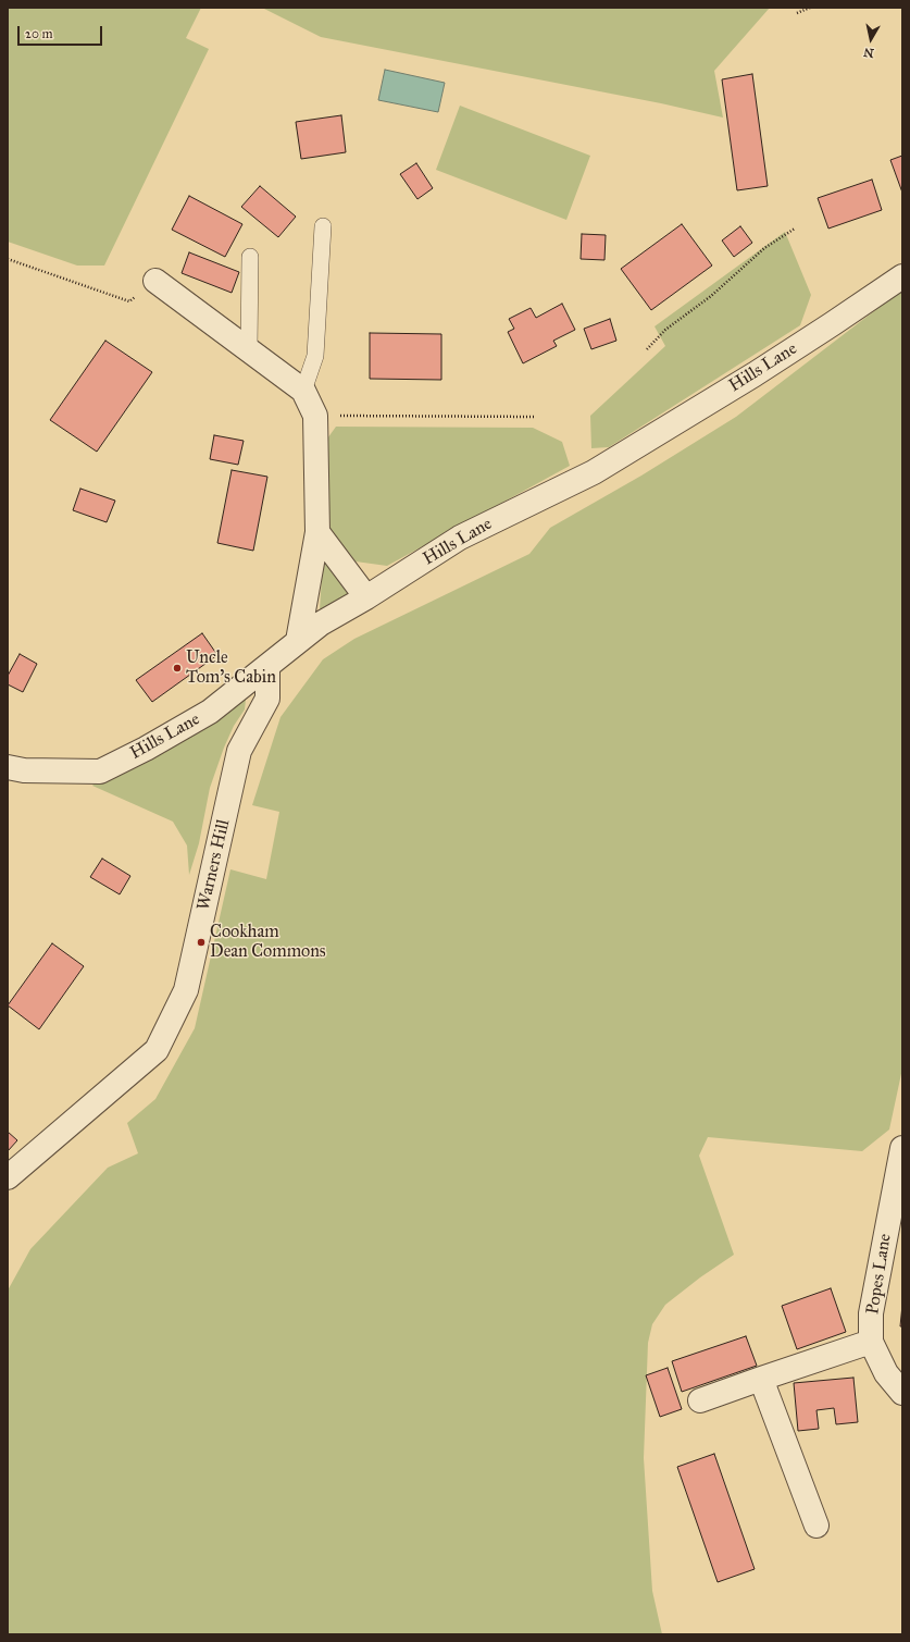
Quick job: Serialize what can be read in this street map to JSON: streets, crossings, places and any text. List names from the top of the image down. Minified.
{"streets":{"street":["Hills Lane","Warners Hill","Popes Lane"]},"crossings":[["Hills Lane","Warners Hill"]],"places":["Uncle Tom's Cabin","Cookham Dean Commons"],"scale_bar":"20 m","north":"bottom"}
